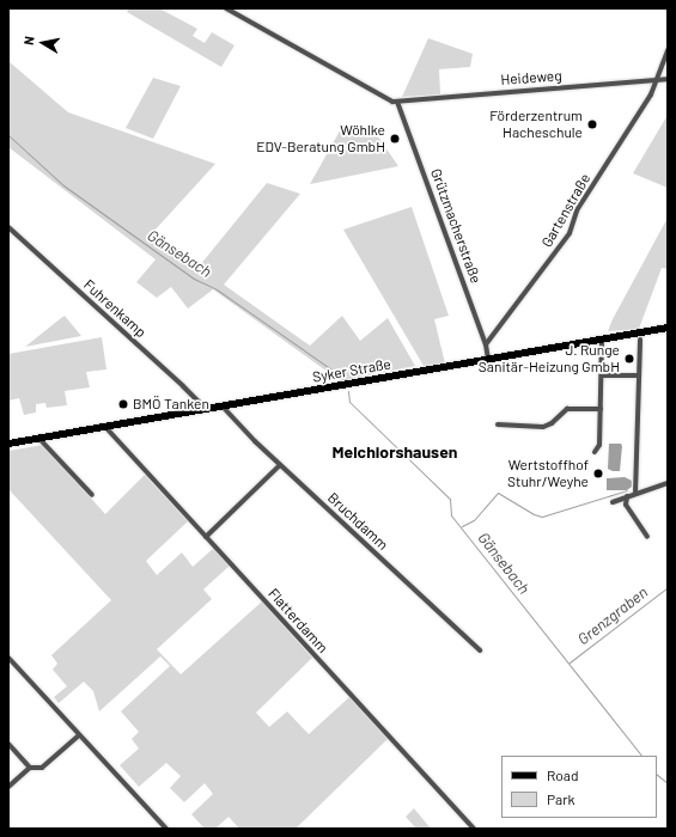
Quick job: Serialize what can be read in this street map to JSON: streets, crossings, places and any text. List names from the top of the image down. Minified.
{"streets":{"main road":["Syker Straße"],"street":["Heideweg","Gartenstraße","Grützmacherstraße","Fuhrenkamp","Bruchdamm","Flatterdamm"]},"crossings":[["Heideweg","Gartenstraße"],["Heideweg","Grützmacherstraße"],["Gartenstraße","Grützmacherstraße"],["Grützmacherstraße","Syker Straße"],["Fuhrenkamp","Syker Straße"],["Syker Straße","Bruchdamm"],["Syker Straße","Flatterdamm"]],"districts":["Melchiorshausen"],"water":["Gänsebach","Grenzgraben"],"places":["Förderzentrum Hacheschule","Wöhlke EDV-Beratung GmbH","J. Runge Sanitär-Heizung GmbH","BMÖ Tanken","Wertstoffhof Stuhr/Weyhe"],"legend":["Road","Park"],"north":"left"}
